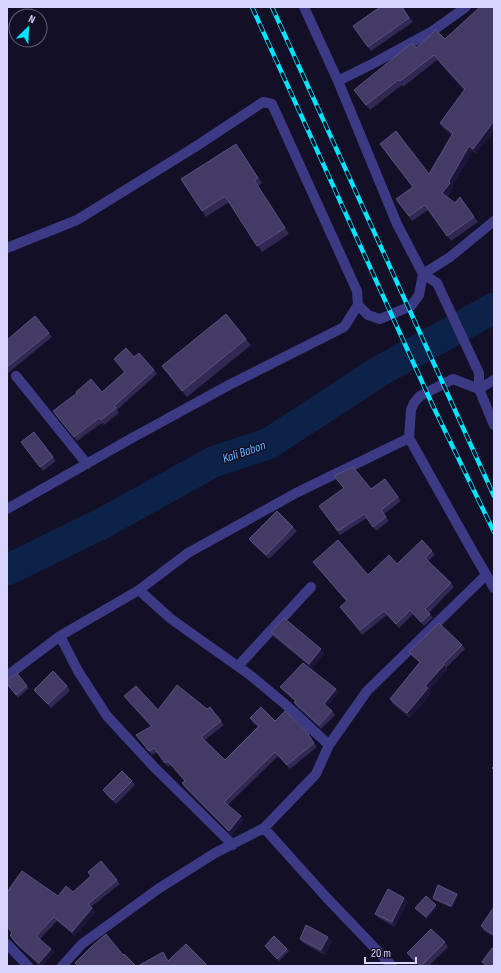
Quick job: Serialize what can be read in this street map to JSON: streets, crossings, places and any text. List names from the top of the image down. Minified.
{"water":["Kali Babon"],"scale_bar":"20 m","north":"top right"}
